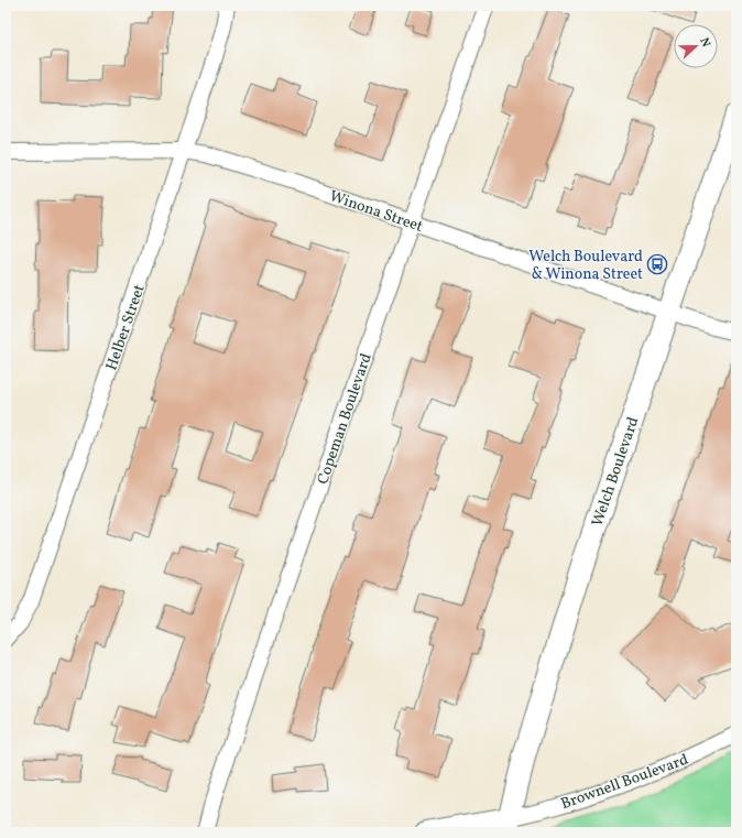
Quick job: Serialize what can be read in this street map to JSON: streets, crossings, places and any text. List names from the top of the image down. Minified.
{"streets":{"main road":["Welch Boulevard"],"street":["Winona Street","Helber Street","Copeman Boulevard","Brownell Boulevard"]},"crossings":[["Winona Street","Helber Street"],["Winona Street","Copeman Boulevard"],["Winona Street","Welch Boulevard"],["Welch Boulevard","Brownell Boulevard"]],"places":{"bus stop":["Welch Boulevard & Winona Street"]},"north":"right"}
